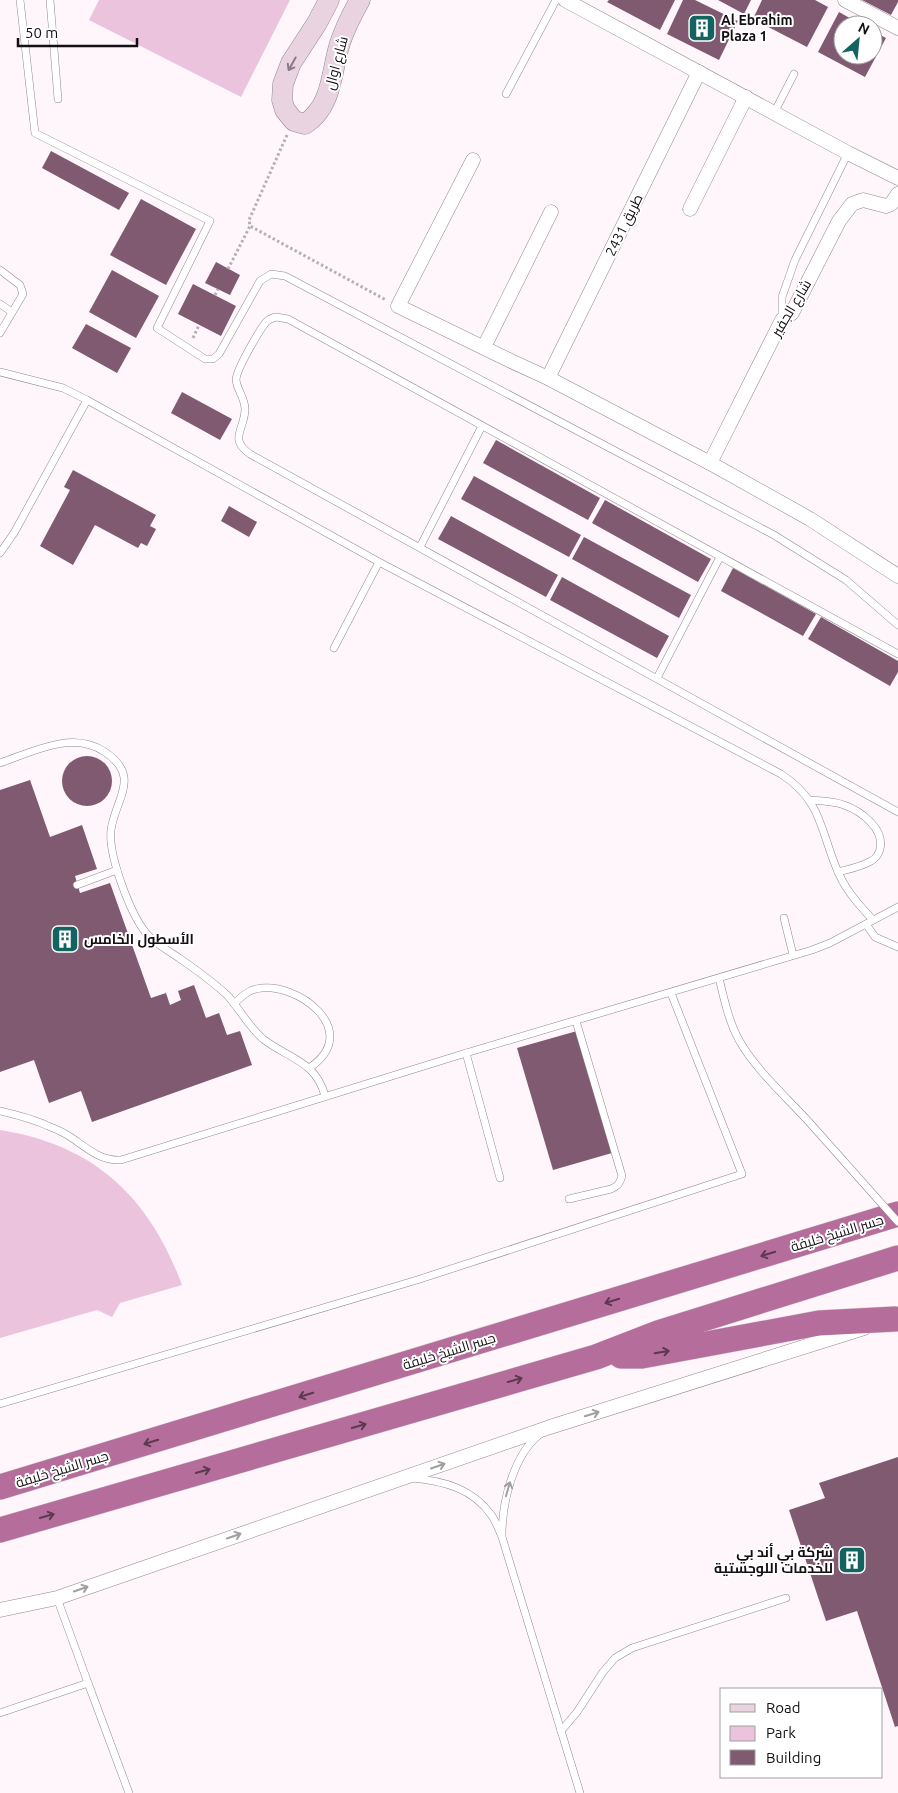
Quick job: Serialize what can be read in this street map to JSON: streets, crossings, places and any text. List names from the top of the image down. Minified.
{"streets":{"highway":["جسر الشيخ خليفة"],"main road":["شارع اوال"],"street":["طريق 2431","شارع الجفير"]},"places":{"building":["Al Ebrahim Plaza 1","الأسطول الخامس","شركة بي أند بي للخدمات اللوجستية"]},"legend":["Road","Park","Building"],"scale_bar":"50 m","north":"top right"}
